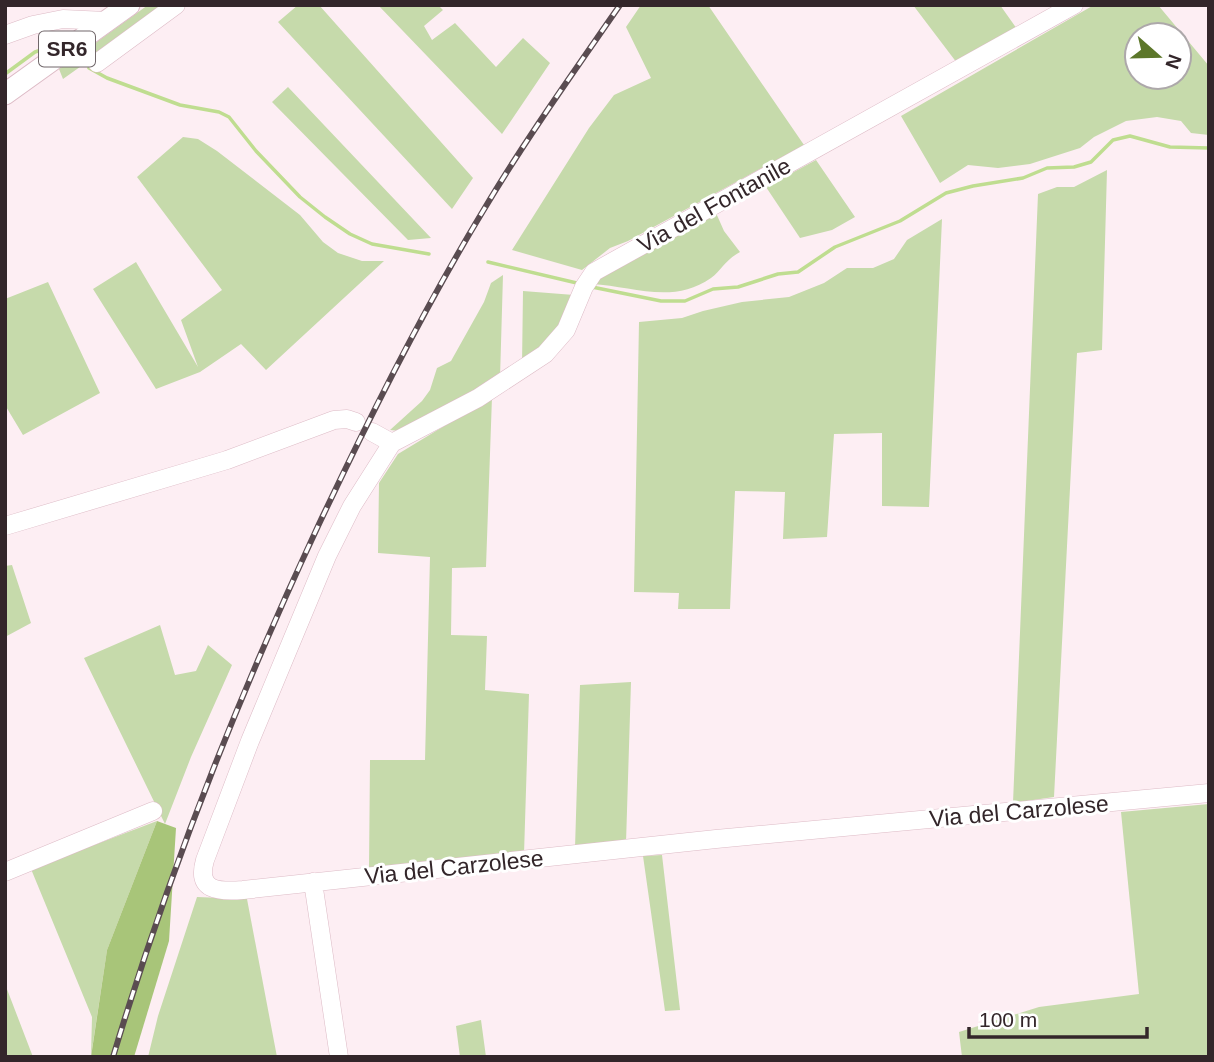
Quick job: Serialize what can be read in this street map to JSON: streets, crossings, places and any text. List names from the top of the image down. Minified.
{"streets":{"main road":["SR6"],"street":["Via del Fontanile","Via del Carzolese"]},"crossings":[["Via del Fontanile","Via del Carzolese"]],"scale_bar":"100 m","north":"right"}
